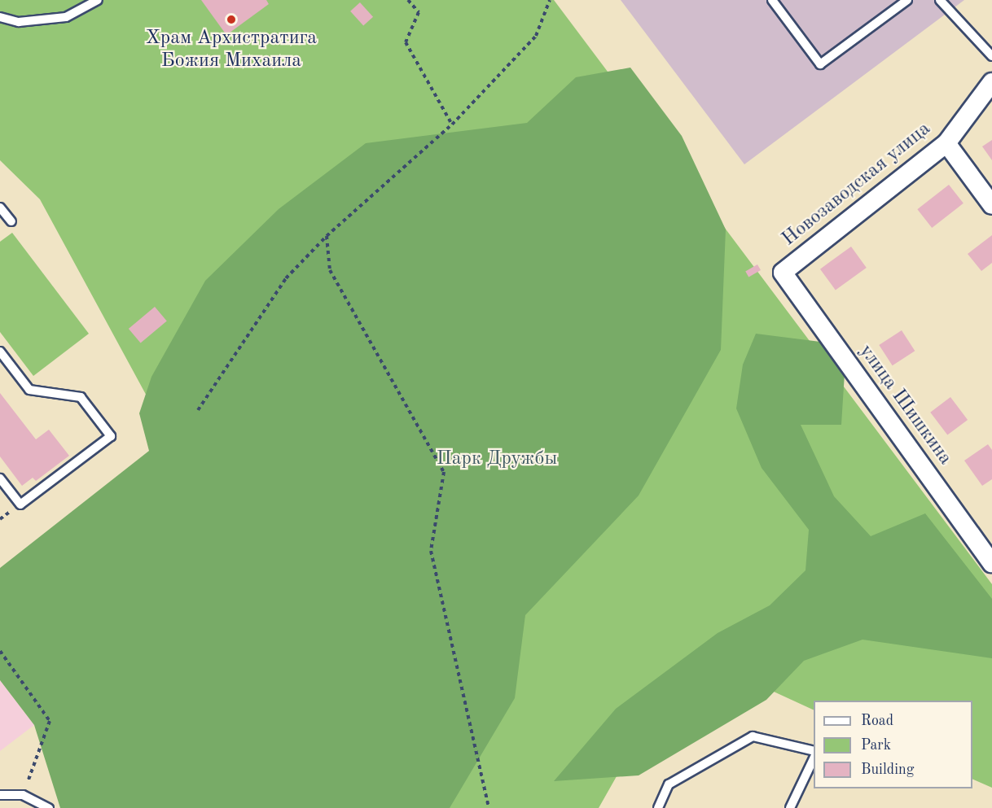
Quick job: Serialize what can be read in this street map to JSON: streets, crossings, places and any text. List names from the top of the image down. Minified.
{"streets":{"street":["Новозаводская улица","улица Шишкина"]},"crossings":[["Новозаводская улица","улица Шишкина"]],"parks":["Парк Дружбы"],"places":["Храм Архистратига Божия Михаила"],"legend":["Road","Park","Building"]}
